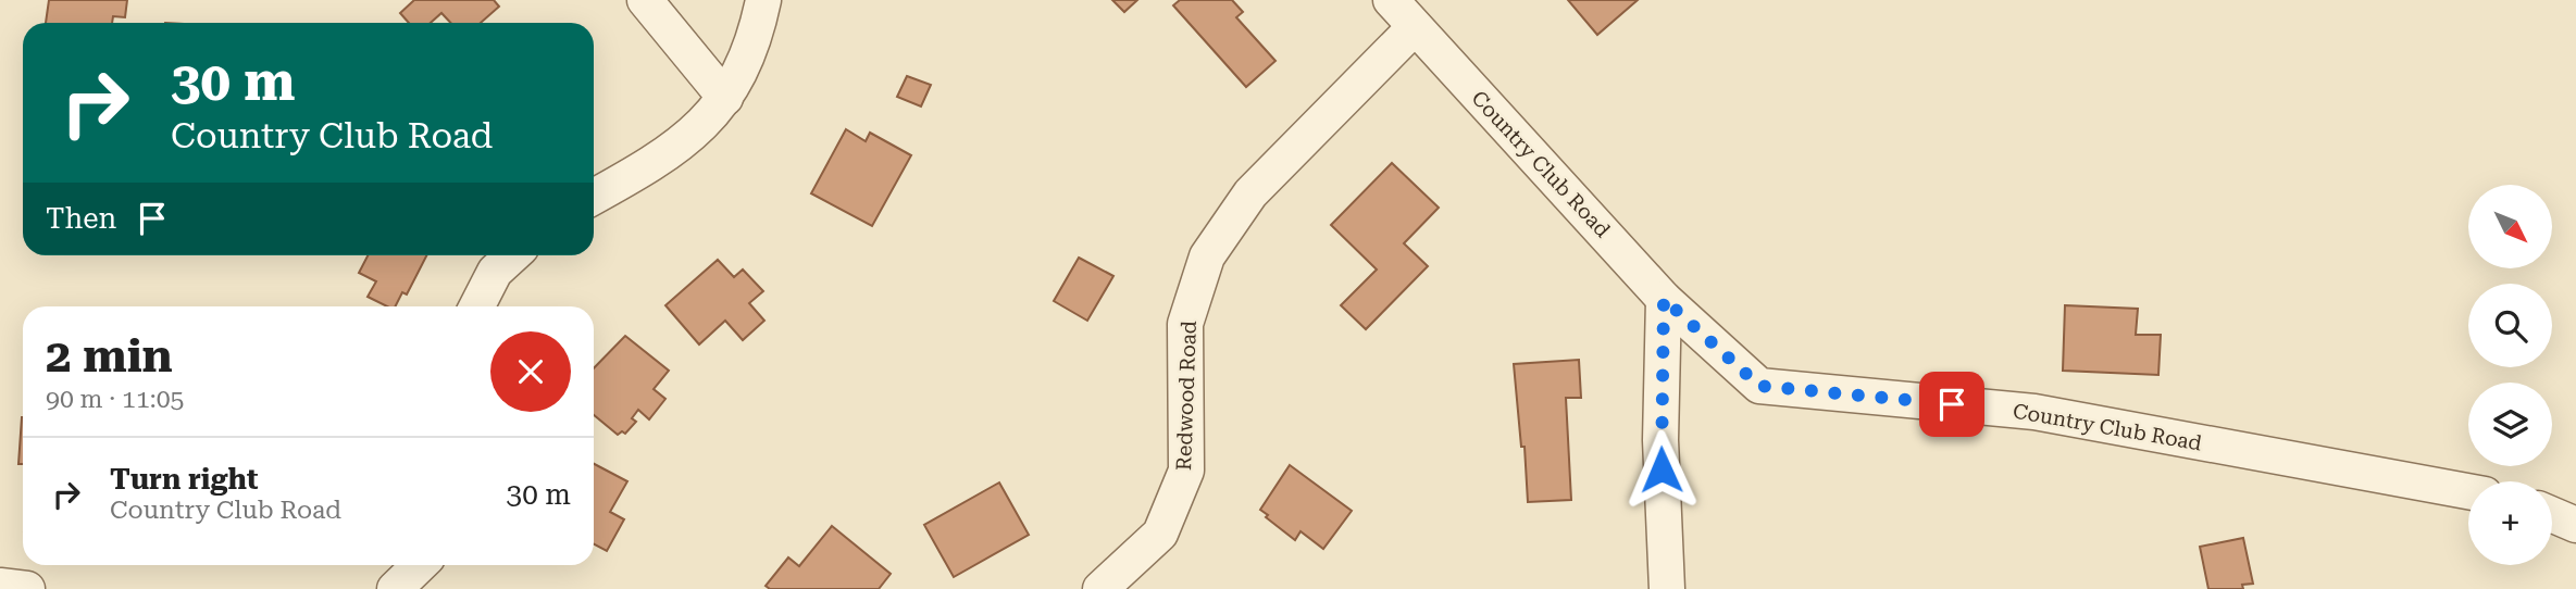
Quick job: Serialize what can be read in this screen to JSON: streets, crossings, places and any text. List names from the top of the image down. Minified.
{"streets":{"street":["Country Club Road","Redwood Road"]},"crossings":[["Country Club Road","Redwood Road"]],"north":"bottom right","page":{"turn":["30 m","Country Club Road"],"then":"Then","map_buttons":"+","heading":["2 min","90 m · 11:05"],"list":[{"name":"Turn right","note":"Country Club Road","value":"30 m"}]}}
